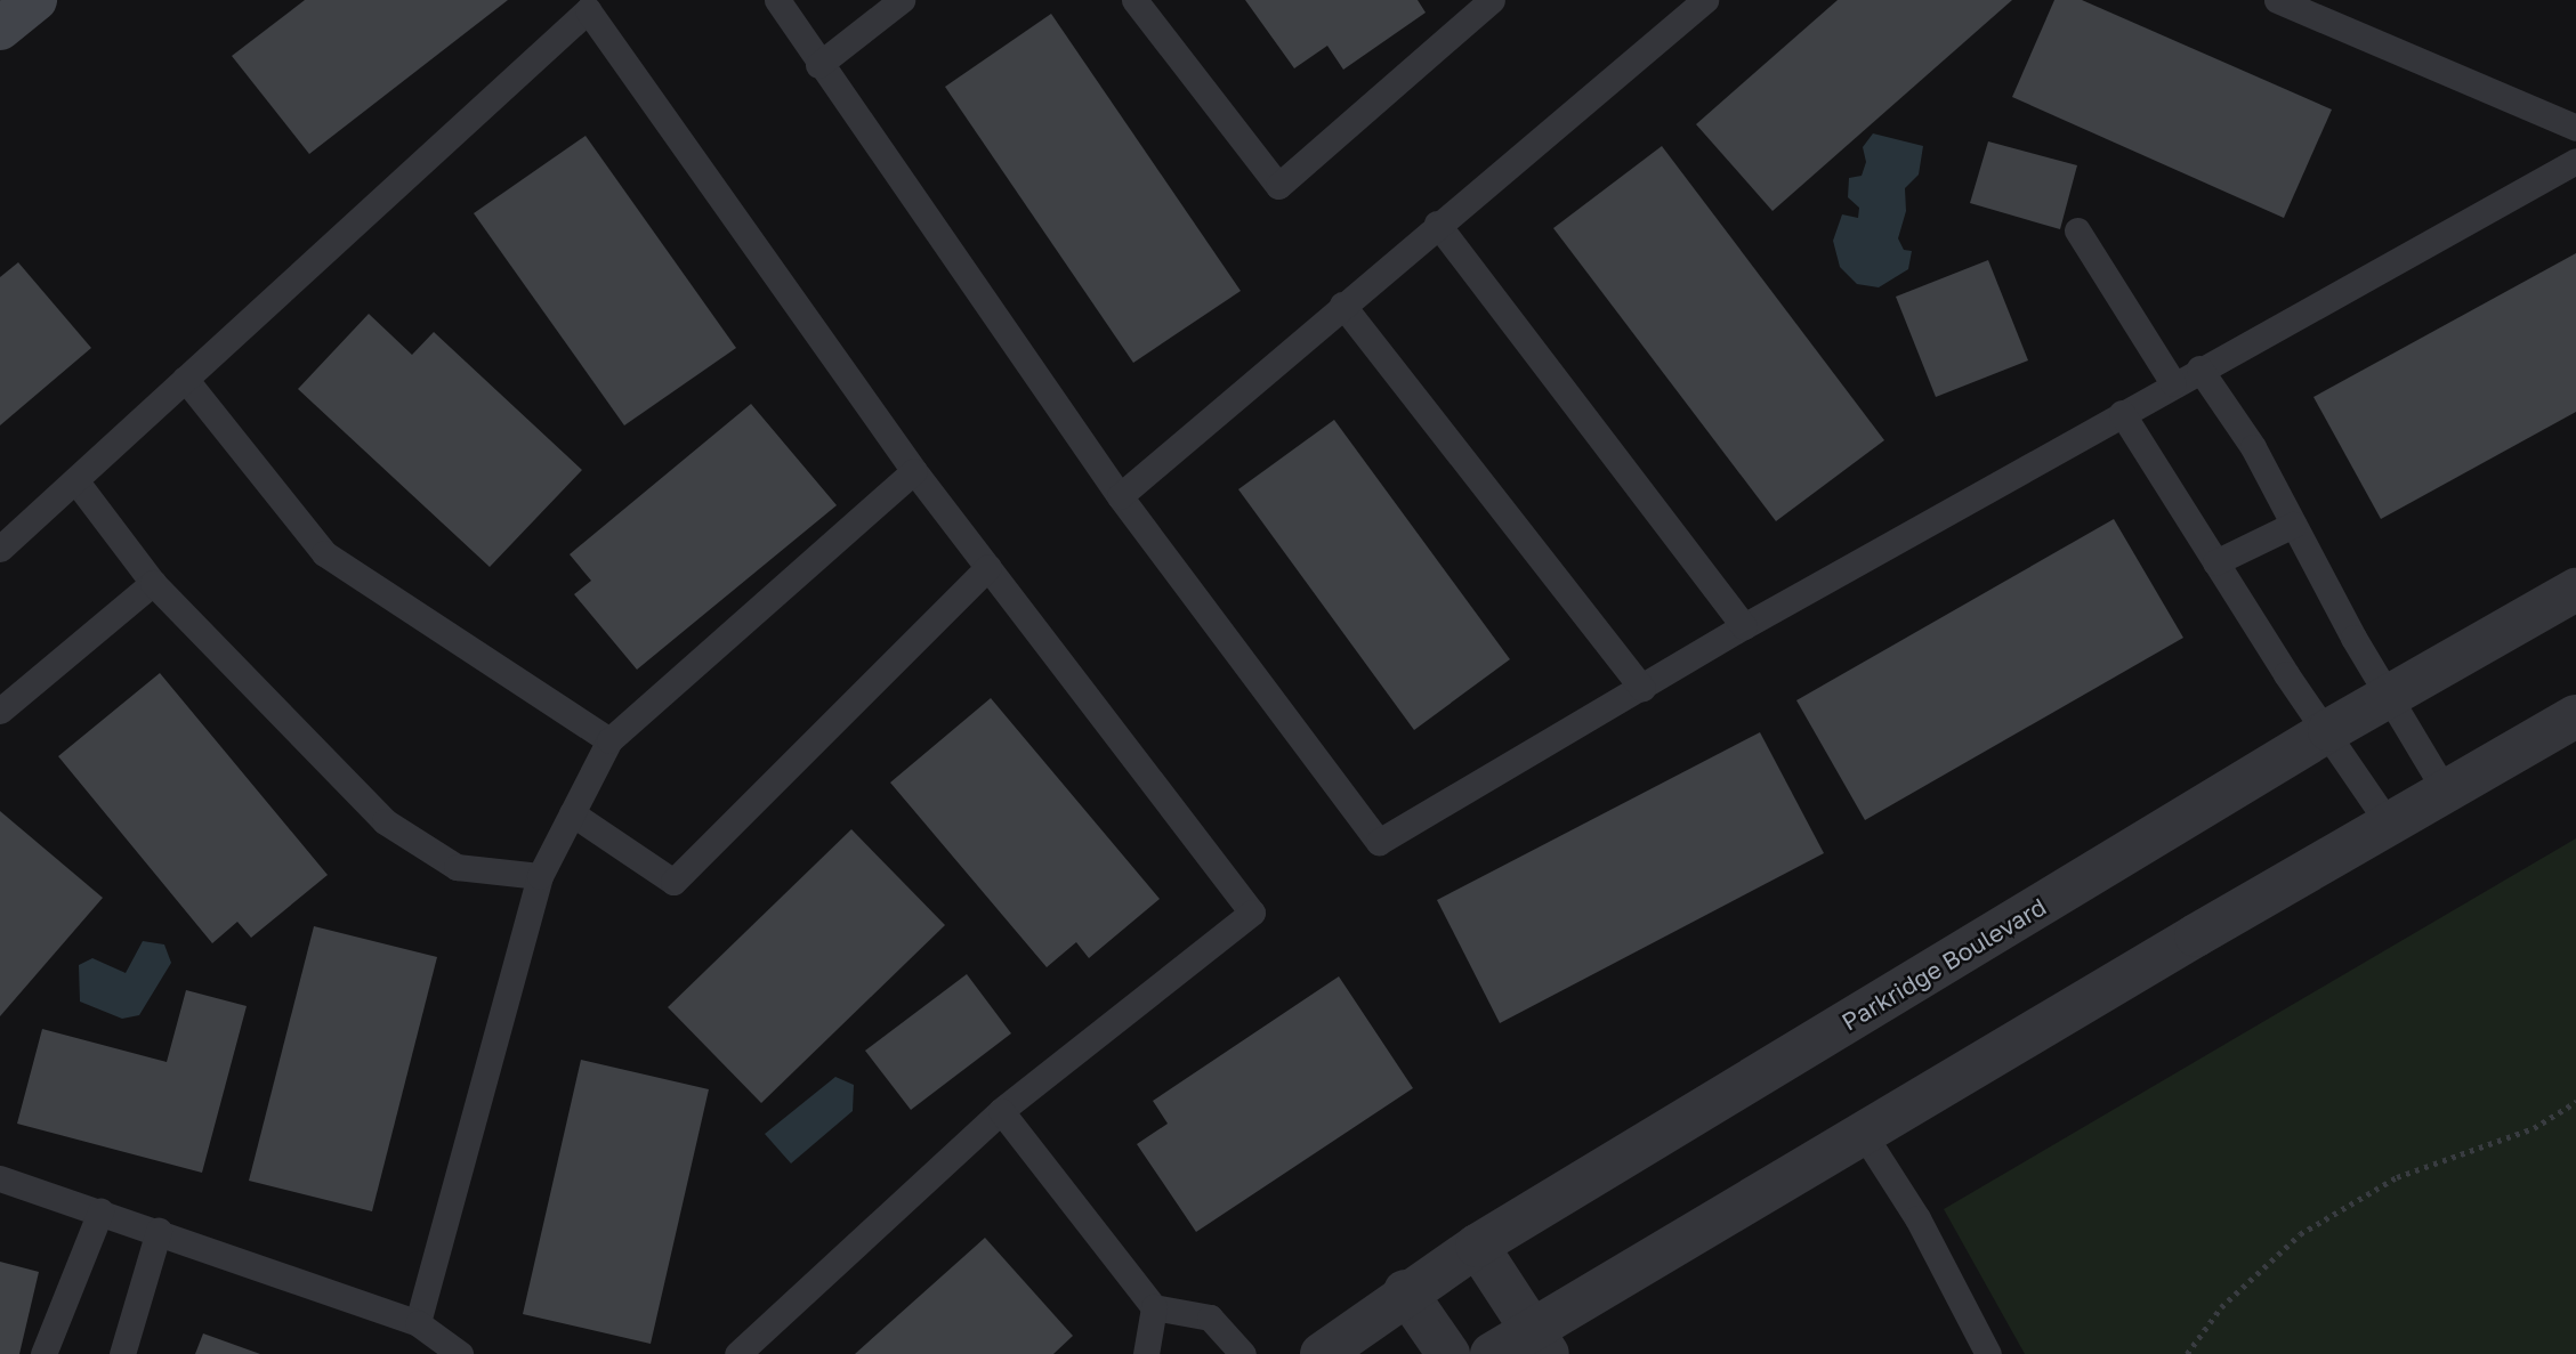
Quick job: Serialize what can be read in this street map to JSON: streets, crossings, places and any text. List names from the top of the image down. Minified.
{"streets":{"street":["Parkridge Boulevard"]}}
